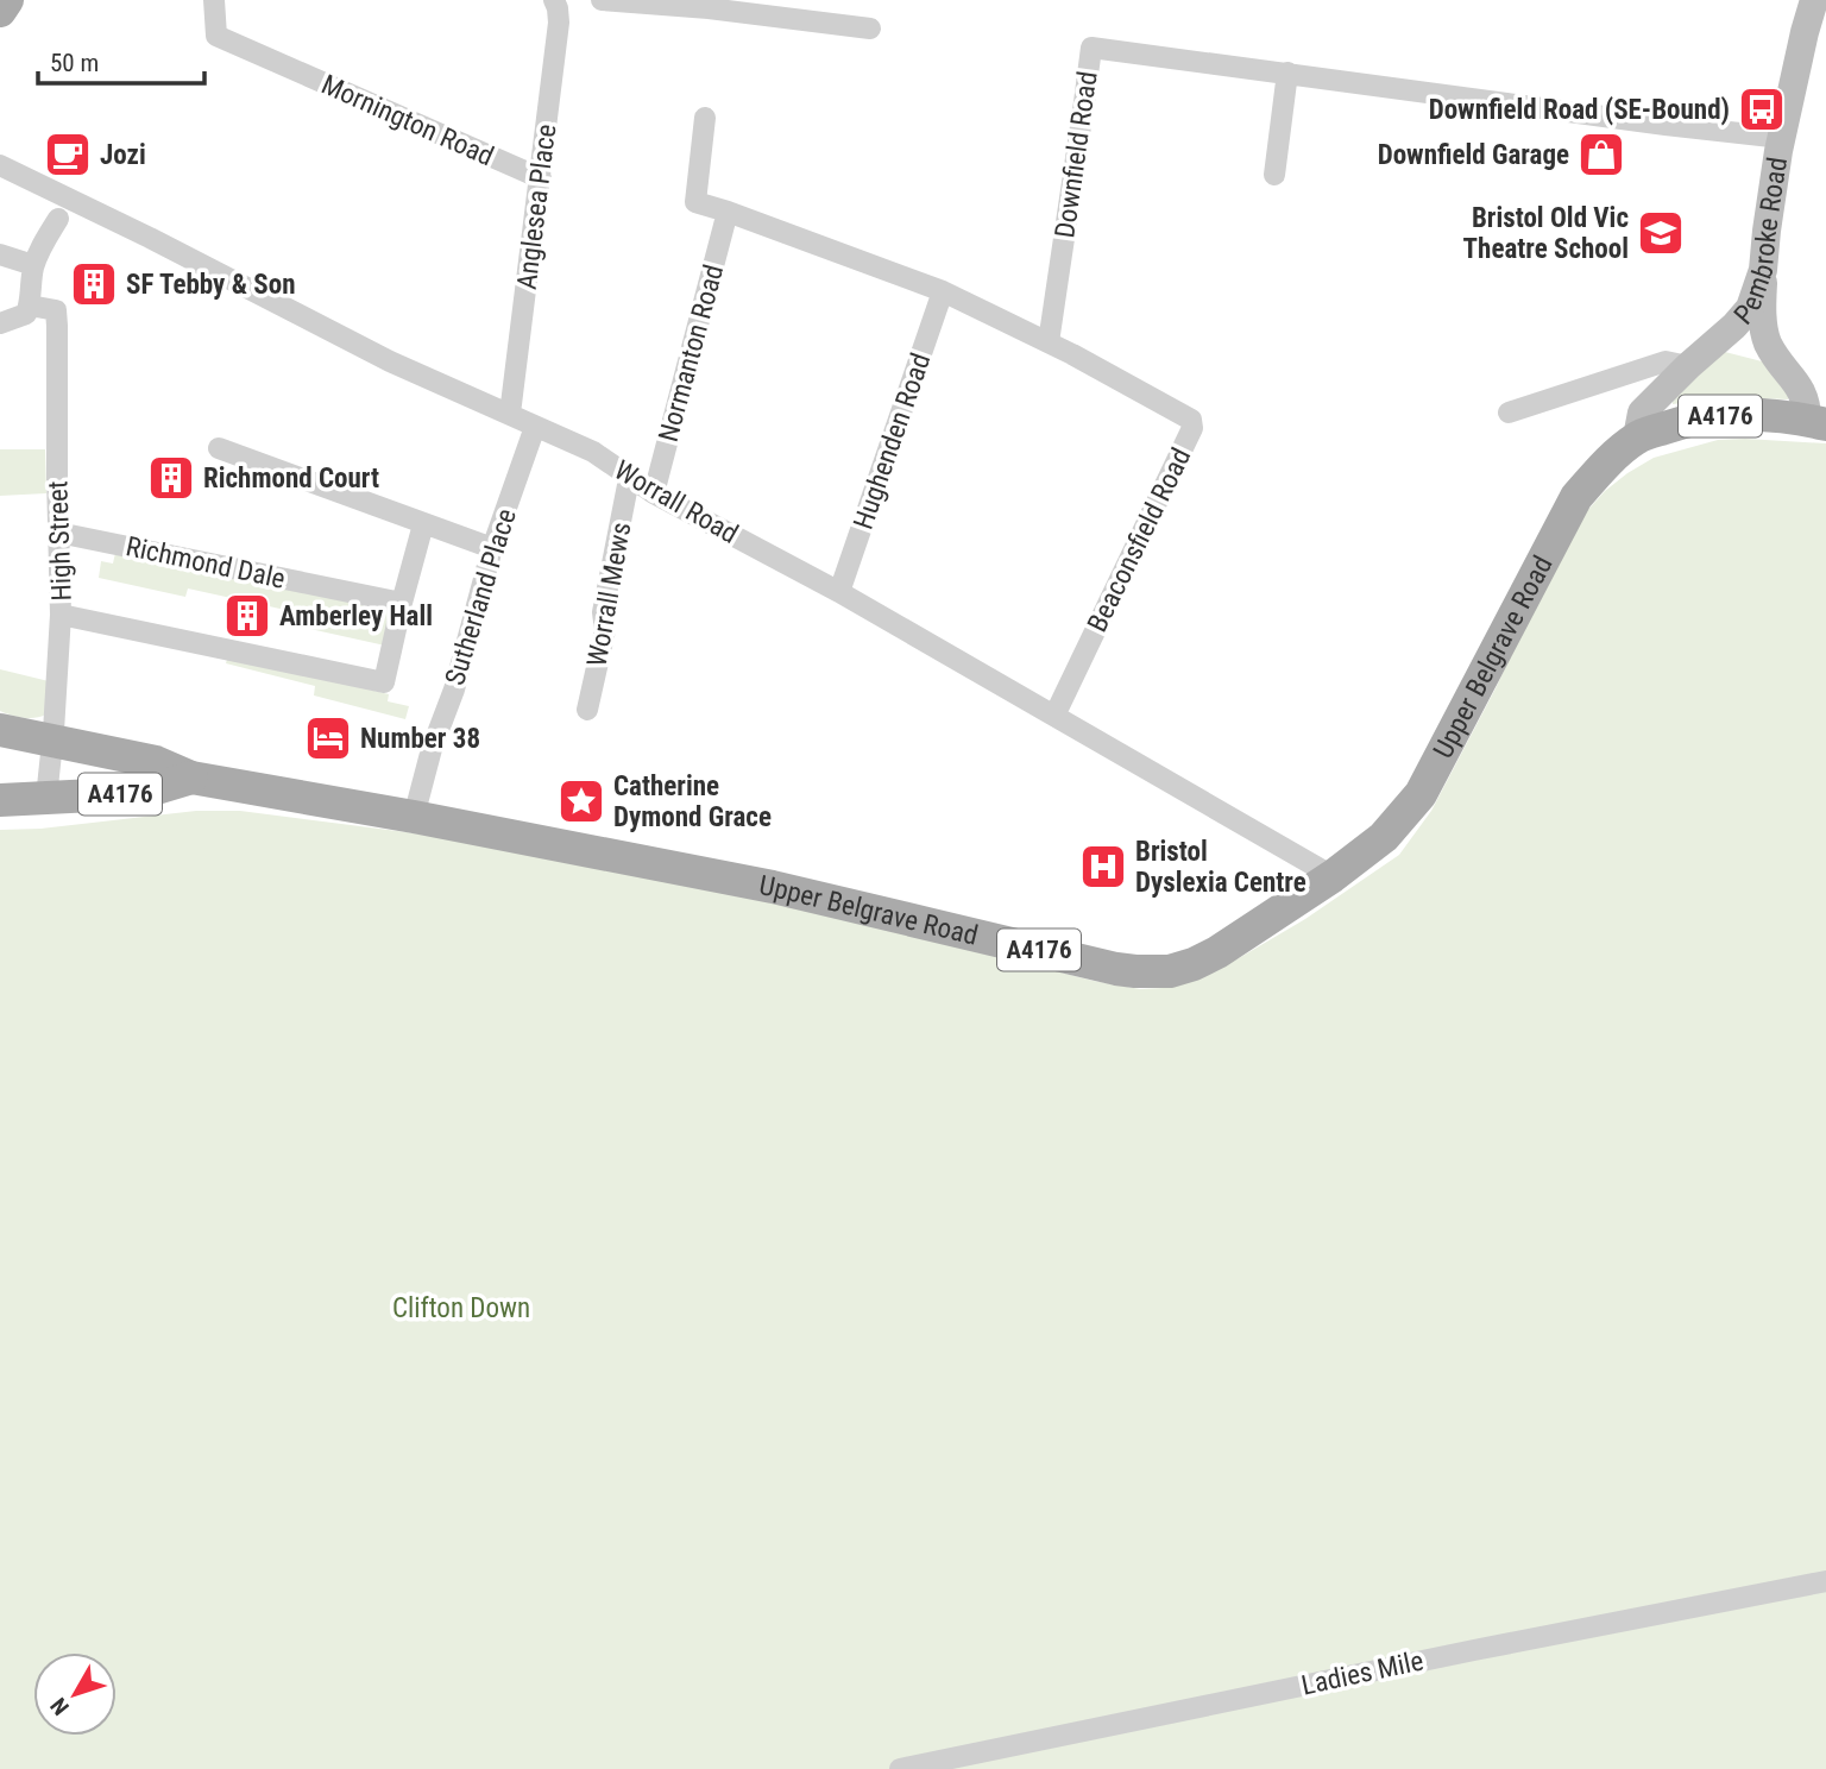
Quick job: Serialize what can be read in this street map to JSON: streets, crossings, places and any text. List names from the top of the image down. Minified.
{"streets":{"main road":["Pembroke Road","A4176","Upper Belgrave Road"],"street":["Mornington Road","Downfield Road","Anglesea Place","Normanton Road","Hughenden Road","Worrall Road","Beaconsfield Road","High Street","Richmond Dale","Worrall Mews","Sutherland Place","Ladies Mile"]},"crossings":[["Mornington Road","Anglesea Place"],["Downfield Road","Pembroke Road"],["Downfield Road","Beaconsfield Road"],["Anglesea Place","Worrall Road"],["Pembroke Road","A4176"],["Pembroke Road","Upper Belgrave Road"],["Normanton Road","Worrall Road"],["A4176","Upper Belgrave Road"],["Hughenden Road","Worrall Road"],["Worrall Road","Beaconsfield Road"],["Worrall Road","Worrall Mews"],["Worrall Road","Sutherland Place"],["Worrall Road","Upper Belgrave Road"],["High Street","Richmond Dale"],["High Street","Upper Belgrave Road"],["Sutherland Place","Upper Belgrave Road"]],"parks":["Clifton Down"],"places":{"bus stop":["Downfield Road (SE-Bound)"],"cafe":["Jozi"],"shop":["Downfield Garage"],"school or university":["Bristol Old Vic Theatre School"],"building":["SF Tebby & Son","Richmond Court","Amberley Hall"],"hotel":["Number 38"],"place":["Catherine Dymond Grace"],"hospital":["Bristol Dyslexia Centre"]},"scale_bar":"50 m","north":"bottom left"}
